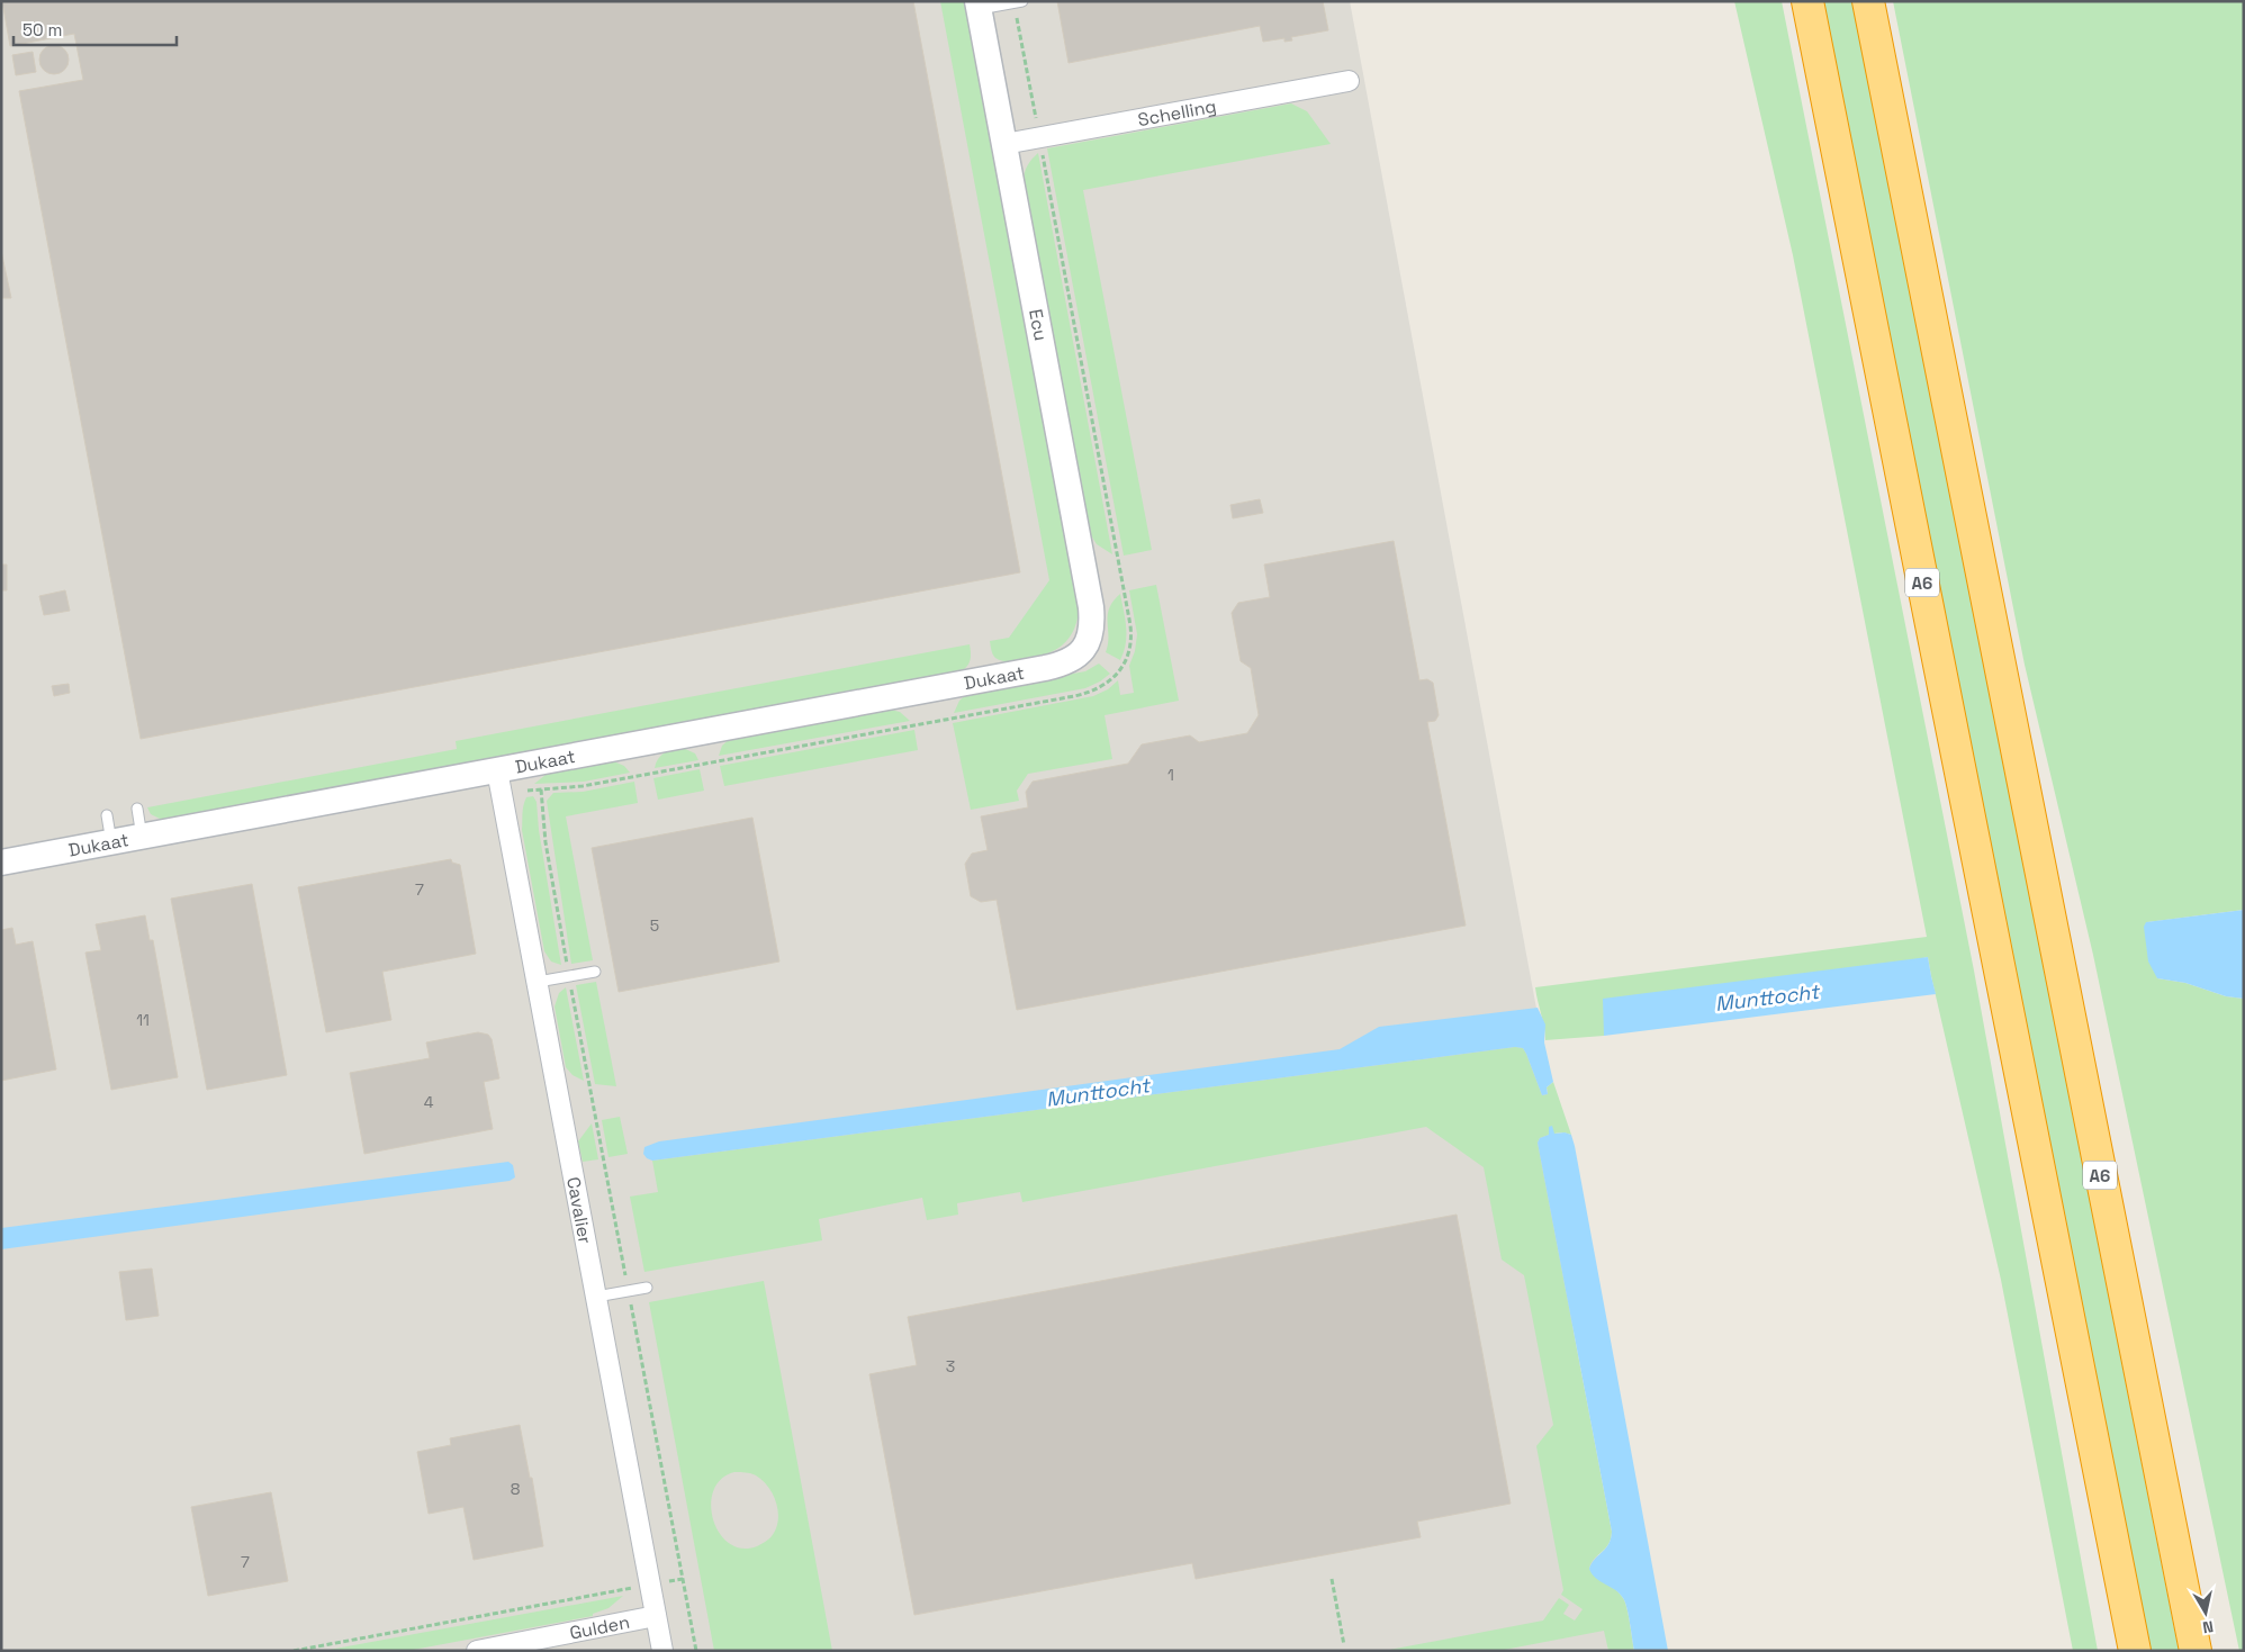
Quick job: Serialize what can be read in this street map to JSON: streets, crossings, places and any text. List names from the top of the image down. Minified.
{"streets":{"highway":["A6"],"street":["Schelling","Ecu","Dukaat","Cavalier","Gulden"]},"crossings":[["Schelling","Ecu"],["Ecu","Dukaat"],["Dukaat","Cavalier"],["Cavalier","Gulden"]],"water":["Munttocht"],"house_numbers":["1","7","5","11","4","3","8","7"],"scale_bar":"50 m","north":"bottom"}
